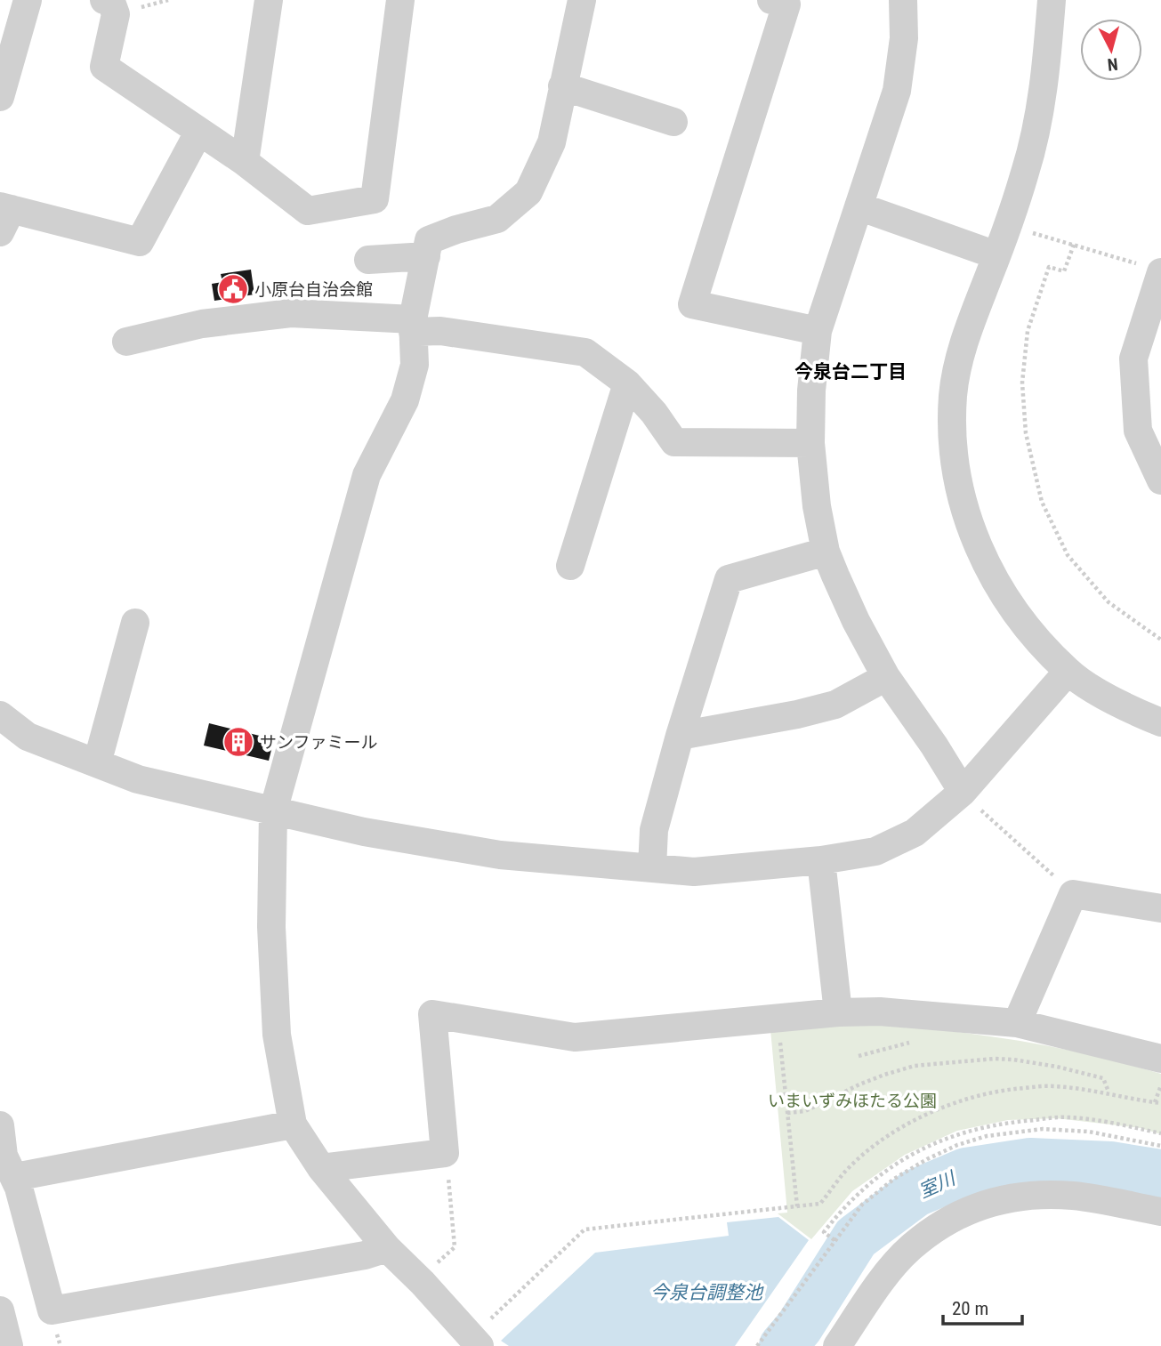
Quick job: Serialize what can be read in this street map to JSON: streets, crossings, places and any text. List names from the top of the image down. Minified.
{"districts":["今泉台二丁目"],"water":["室川","今泉台調整池"],"parks":["いまいずみほたる公園"],"places":{"public building":["小原台自治会館"],"building":["サンファミール"]},"scale_bar":"20 m","north":"bottom"}
